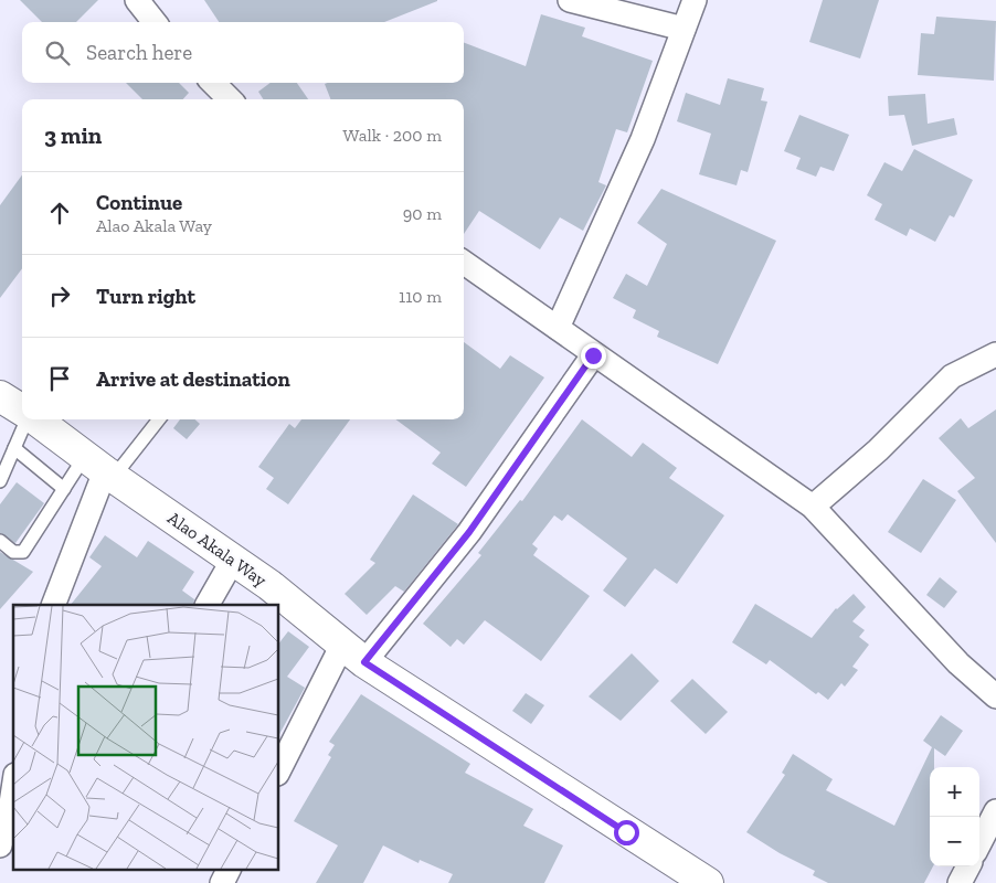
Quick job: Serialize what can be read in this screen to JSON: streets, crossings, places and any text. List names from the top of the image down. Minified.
{"streets":{"street":["Alao Akala Way"]},"page":{"search":"Search here","heading":["3 min","Walk · 200 m"],"list":[["Continue","Alao Akala Way","90 m"],["Turn right","110 m"],"Arrive at destination"],"map_buttons":["+","−"]}}
